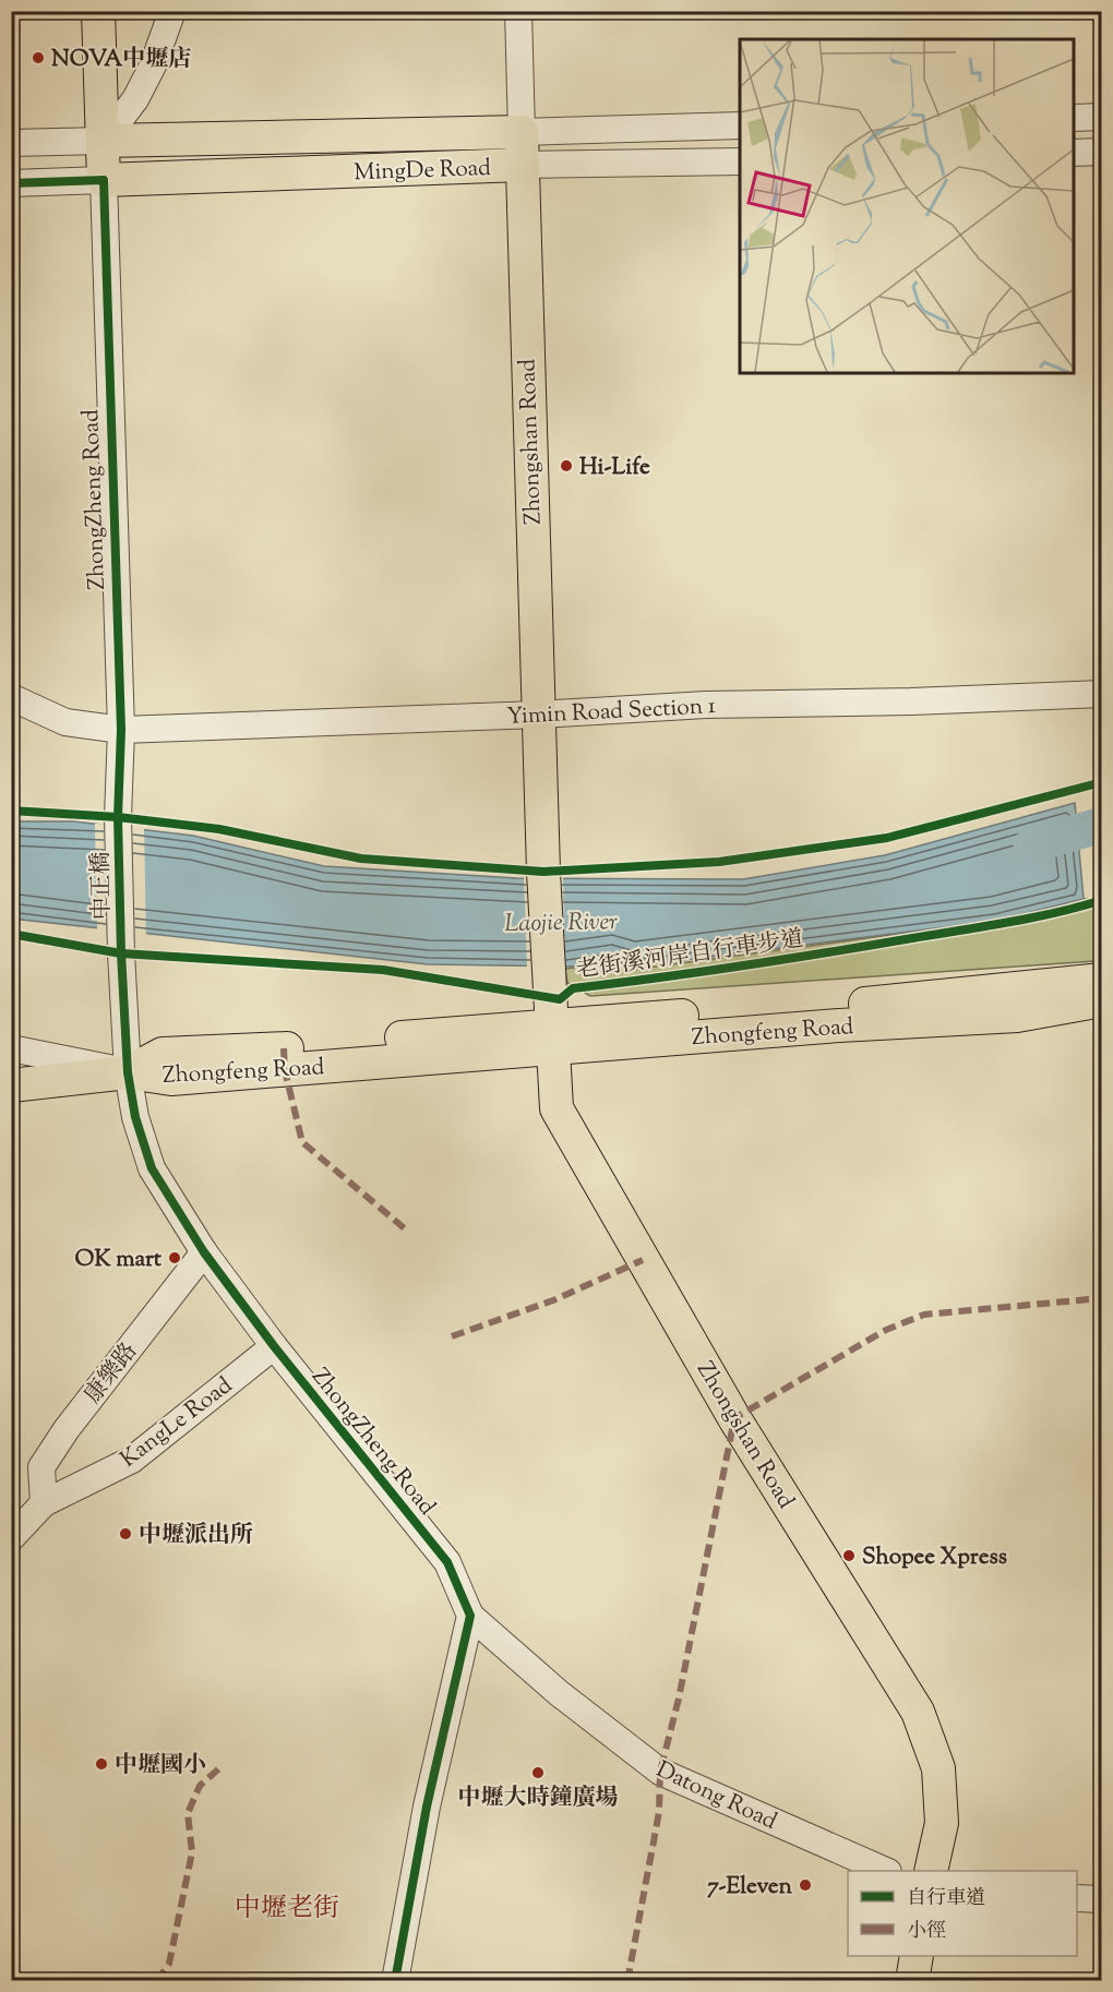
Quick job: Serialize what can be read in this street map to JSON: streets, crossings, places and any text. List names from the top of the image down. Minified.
{"streets":{"main road":["MingDe Road","Zhongshan Road","Zhongfeng Road"],"street":["ZhongZheng Road","Yimin Road Section 1","中正橋","康樂路","KangLe Road","Datong Road"],"cycle path":["老街溪河岸自行車步道"]},"crossings":[["MingDe Road","Zhongshan Road"],["MingDe Road","ZhongZheng Road"],["Zhongshan Road","Yimin Road Section 1"],["Zhongshan Road","Zhongfeng Road"],["ZhongZheng Road","Yimin Road Section 1"],["ZhongZheng Road","中正橋"],["ZhongZheng Road","Zhongfeng Road"],["ZhongZheng Road","康樂路"],["ZhongZheng Road","KangLe Road"],["ZhongZheng Road","Datong Road"],["康樂路","KangLe Road"]],"districts":["中壢老街"],"water":["Laojie River"],"places":["NOVA中壢店","Hi-Life","OK mart","中壢派出所","Shopee Xpress","中壢國小","中壢大時鐘廣場","7-Eleven"],"legend":["自行車道","小徑"]}
